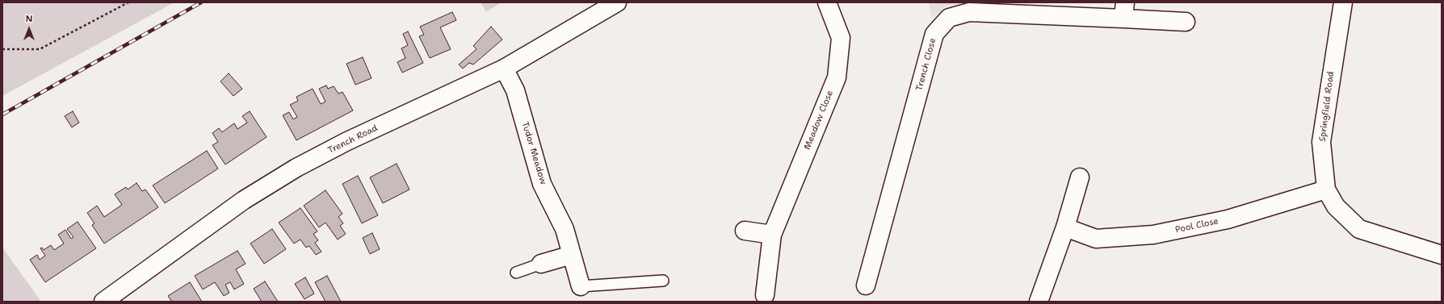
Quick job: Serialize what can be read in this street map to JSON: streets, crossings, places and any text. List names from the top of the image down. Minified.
{"streets":{"street":["Trench Close","Springfield Road","Meadow Close","Trench Road","Tudor Meadow","Pool Close"]},"crossings":[["Springfield Road","Pool Close"],["Trench Road","Tudor Meadow"]],"north":"top"}
